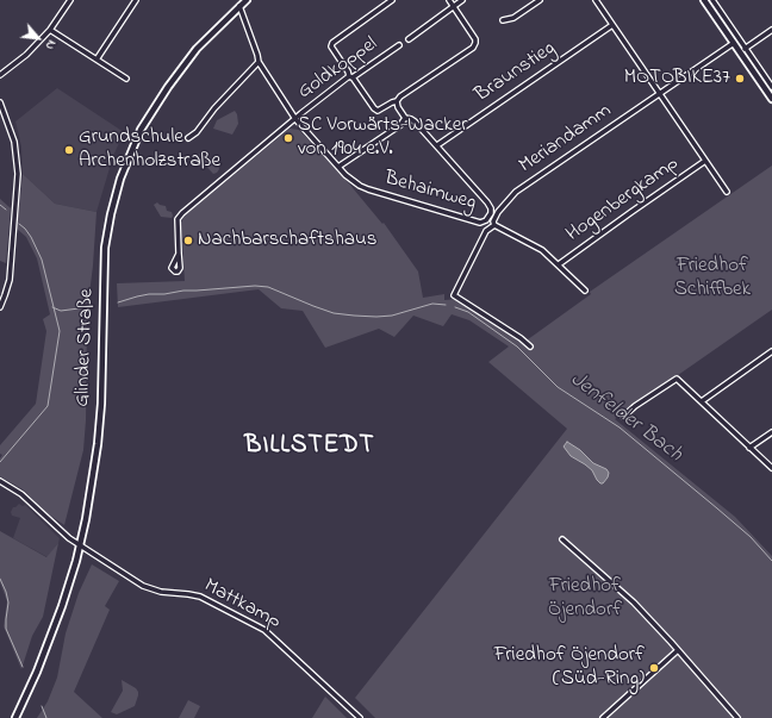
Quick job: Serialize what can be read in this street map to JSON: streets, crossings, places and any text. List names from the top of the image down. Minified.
{"streets":{"main road":["Glinder Straße"],"street":["Goldkoppel","Braunstieg","Meriandamm","Behaimweg","Hogenbergkamp","Mattkamp"]},"crossings":[["Braunstieg","Behaimweg"],["Meriandamm","Behaimweg"],["Behaimweg","Hogenbergkamp"],["Glinder Straße","Mattkamp"]],"districts":["BILLSTEDT"],"water":["Jenfelder Bach"],"parks":["Friedhof Schiffbek","Friedhof Öjendorf"],"places":["MOTOBIKE37","SC Vorwärts-Wacker von 1904 e.V.","Grundschule Archenholzstraße","Nachbarschaftshaus","Friedhof Öjendorf (Süd-Ring)"],"north":"bottom right"}
